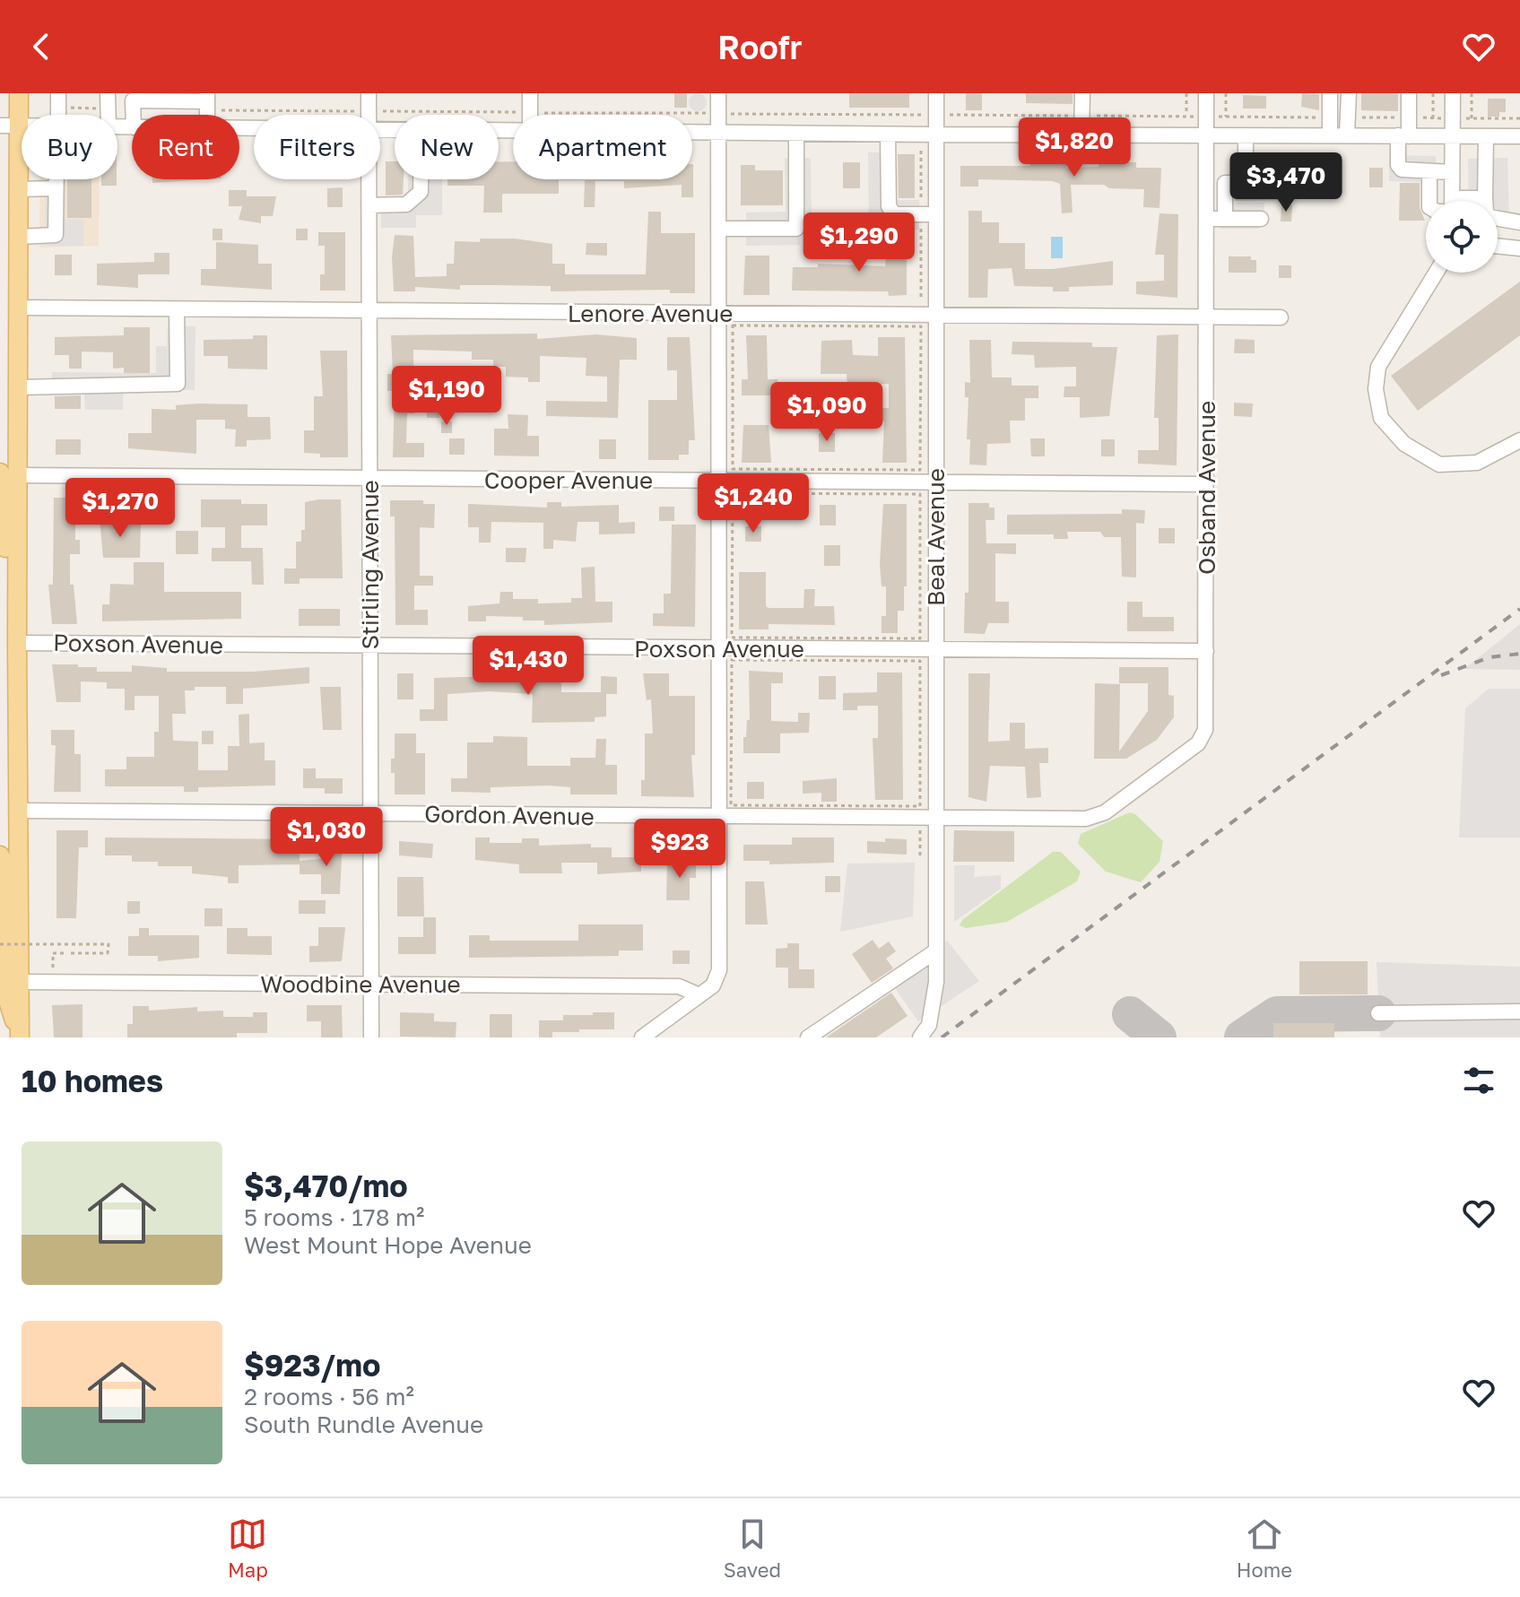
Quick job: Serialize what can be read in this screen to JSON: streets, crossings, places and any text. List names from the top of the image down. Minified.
{"streets":{"street":["Lenore Avenue","Cooper Avenue","Osband Avenue","Beal Avenue","Stirling Avenue","Poxson Avenue","Gordon Avenue","Woodbine Avenue"]},"crossings":[["Lenore Avenue","Osband Avenue"],["Lenore Avenue","Beal Avenue"],["Lenore Avenue","Stirling Avenue"],["Cooper Avenue","Osband Avenue"],["Cooper Avenue","Beal Avenue"],["Cooper Avenue","Stirling Avenue"],["Osband Avenue","Poxson Avenue"],["Osband Avenue","Gordon Avenue"],["Beal Avenue","Poxson Avenue"],["Beal Avenue","Gordon Avenue"],["Stirling Avenue","Poxson Avenue"],["Stirling Avenue","Gordon Avenue"],["Stirling Avenue","Woodbine Avenue"]],"page":{"header":"Roofr","chip":["Buy","Rent","Filters","New","Apartment"],"price":["$1,820","$3,470","$1,290","$1,190","$1,090","$1,240","$1,270","$1,430","$1,030","$923"],"heading":"10 homes","list":[{"name":"$3,470/mo","note":"5 rooms · 178 m² · West Mount Hope Avenue"},{"name":"$923/mo","note":"2 rooms · 56 m² · South Rundle Avenue"}],"tabs":["Map","Saved","Home"]}}
